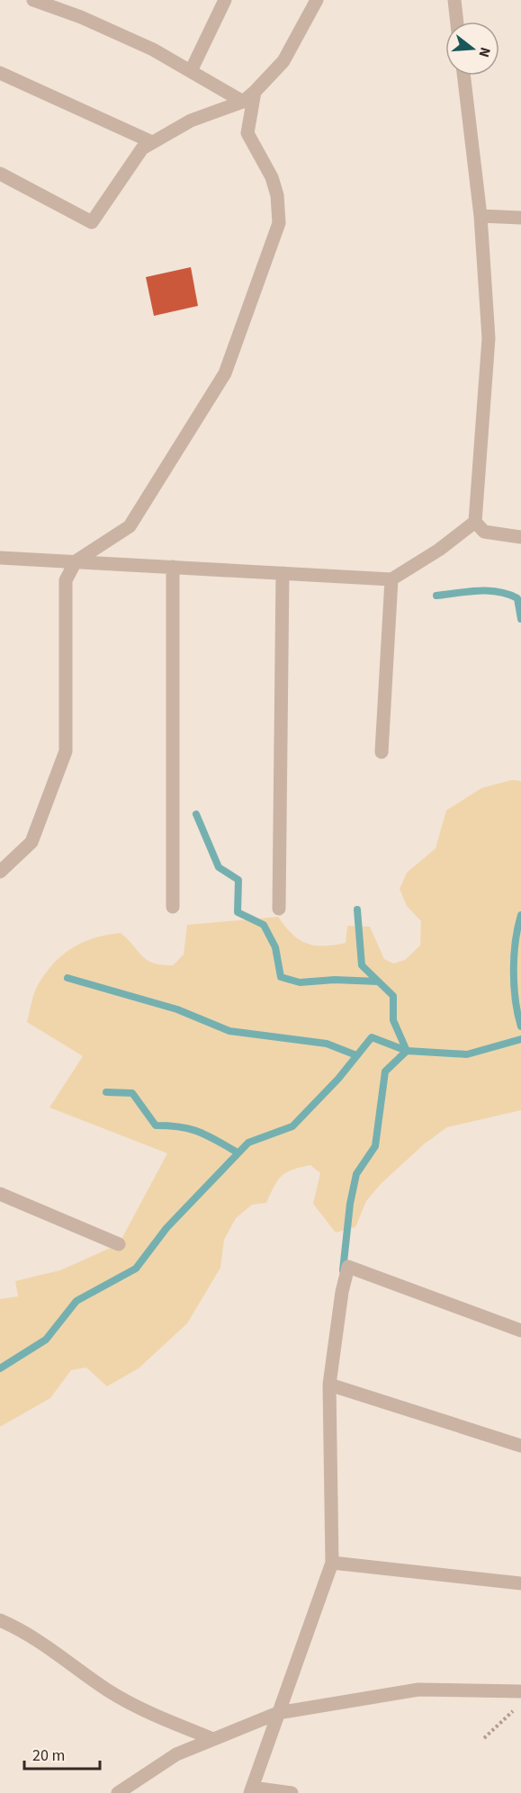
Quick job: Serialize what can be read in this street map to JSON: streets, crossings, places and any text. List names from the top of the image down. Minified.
{"scale_bar":"20 m","north":"right"}
